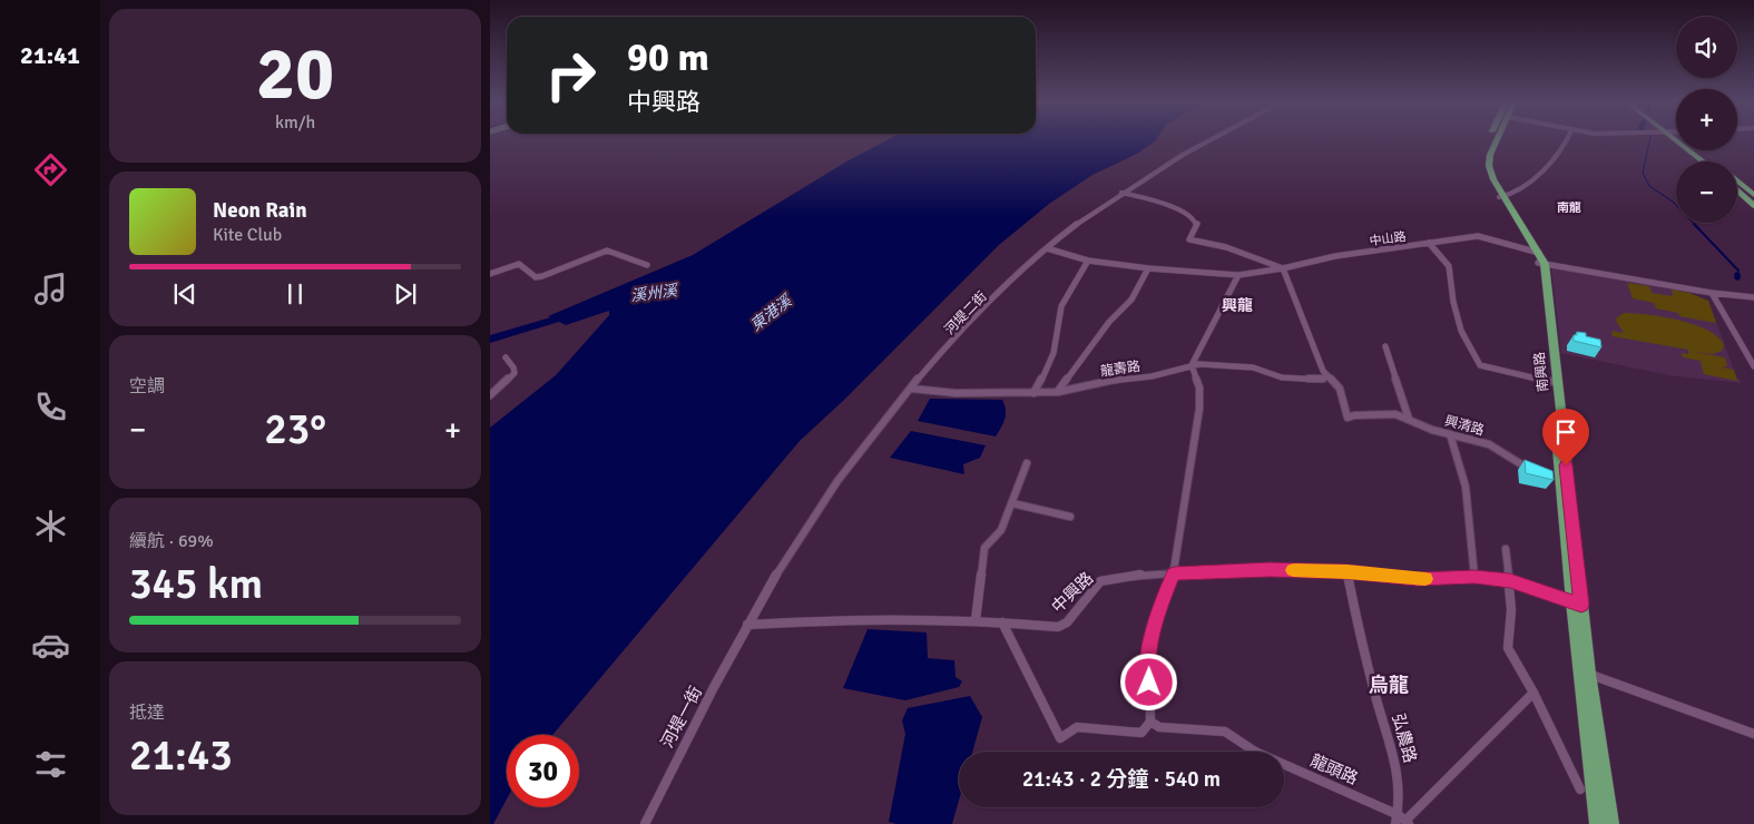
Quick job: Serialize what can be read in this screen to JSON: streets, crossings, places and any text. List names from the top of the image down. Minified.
{"streets":{"main road":["南興路"],"street":["中山路","河堤二街","龍壽路","興清路","中興路","河堤一街","弘農路","龍頭路"]},"crossings":[["中山路","河堤二街"],["中山路","南興路"],["河堤二街","龍壽路"],["河堤二街","中興路"],["河堤二街","河堤一街"],["龍壽路","興清路"],["南興路","中興路"],["中興路","河堤一街"],["中興路","弘農路"],["弘農路","龍頭路"]],"districts":["南龍","興龍","烏龍"],"water":["溪州溪","東港溪"],"page":{"tabs":"21:41","tile":[["20","km/h"],"空調",["續航 · 69%","345 km"],["抵達","21:43"]],"map_buttons":["+","−"],"turn":["90 m","中興路"],"song":["Neon Rain","Kite Club"],"heat":["−","23°","+"],"limit":"30","trip":"21:43 · 2 分鐘 · 540 m"}}
